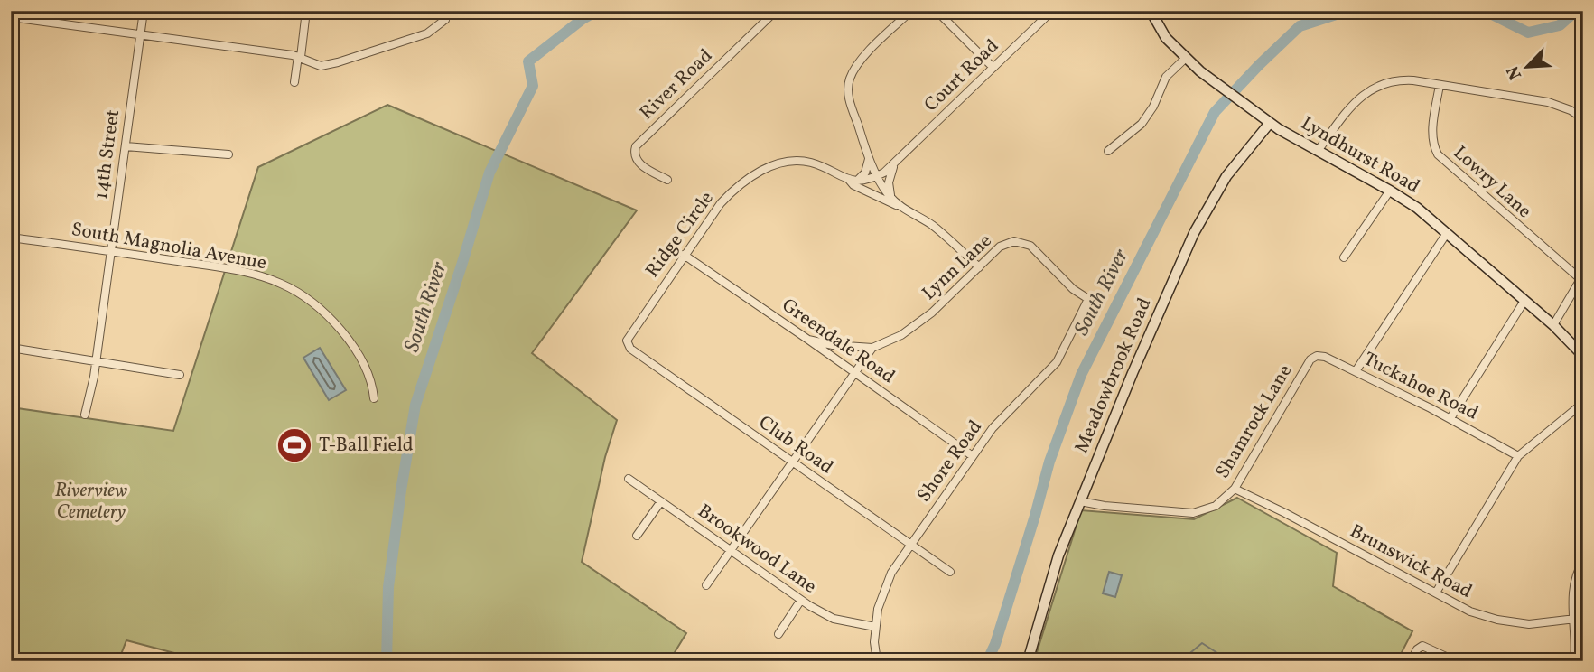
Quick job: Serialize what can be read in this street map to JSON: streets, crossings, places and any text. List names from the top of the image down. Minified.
{"streets":{"street":["Court Road","River Road","14th Street","Lyndhurst Road","Lowry Lane","Ridge Circle","South Magnolia Avenue","Lynn Lane","Greendale Road","Meadowbrook Road","Tuckahoe Road","Shamrock Lane","Club Road","Shore Road","Brookwood Lane","Brunswick Road"]},"crossings":[["Court Road","Ridge Circle"],["14th Street","South Magnolia Avenue"],["Lyndhurst Road","Meadowbrook Road"],["Ridge Circle","Lynn Lane"],["Ridge Circle","Greendale Road"],["Ridge Circle","Club Road"],["Lynn Lane","Greendale Road"],["Lynn Lane","Shore Road"],["Greendale Road","Shore Road"],["Meadowbrook Road","Shamrock Lane"],["Tuckahoe Road","Shamrock Lane"],["Shamrock Lane","Brunswick Road"],["Club Road","Shore Road"],["Shore Road","Brookwood Lane"]],"water":["South River"],"parks":["Riverview Cemetery"],"places":{"sports":["T-Ball Field"]},"north":"bottom left"}
